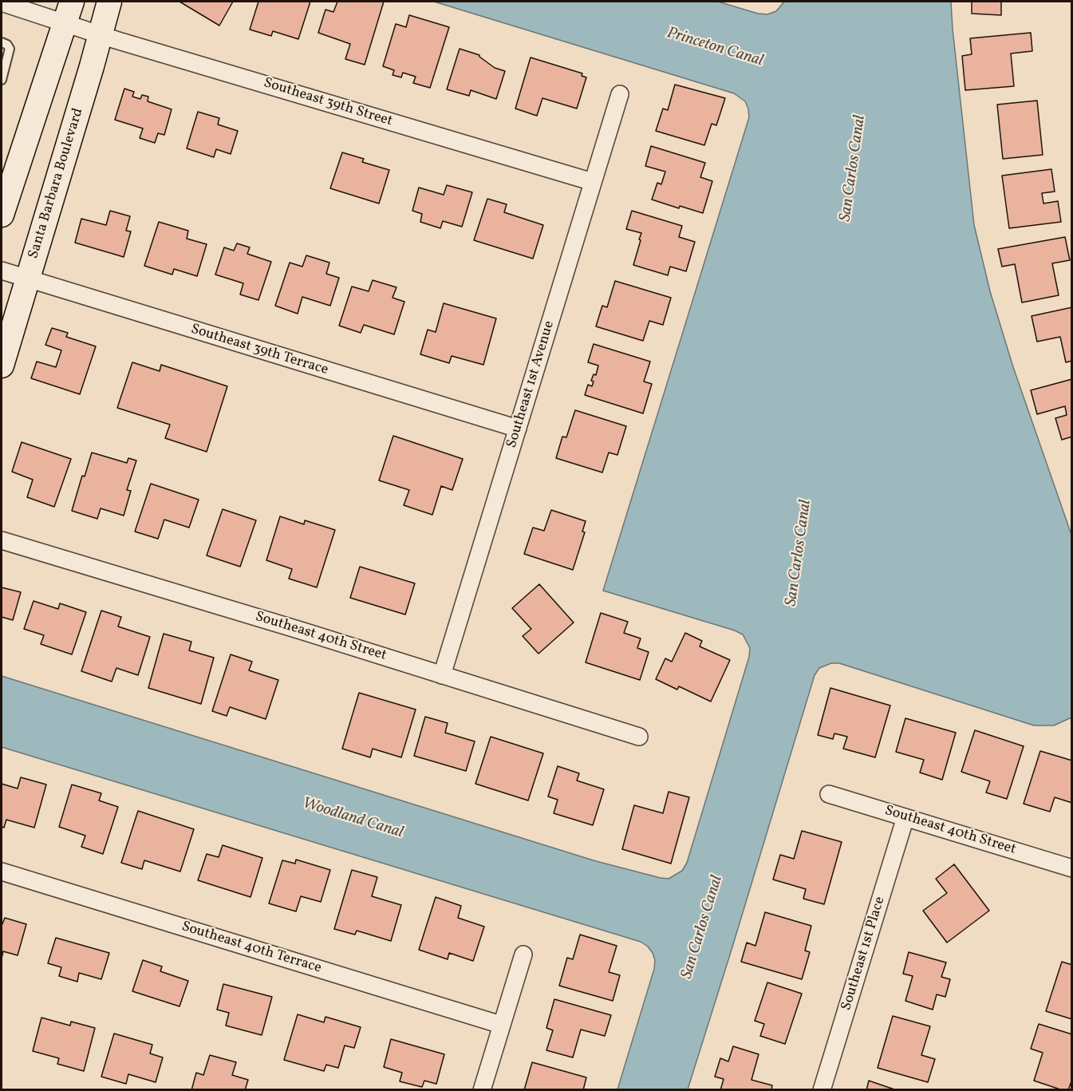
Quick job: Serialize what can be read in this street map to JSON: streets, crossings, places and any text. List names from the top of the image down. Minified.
{"streets":{"main road":["Santa Barbara Boulevard"],"street":["Southeast 39th Street","Southeast 39th Terrace","Southeast 1st Avenue","Southeast 40th Street","Southeast 40th Terrace","Southeast 1st Place"]},"crossings":[["Southeast 39th Street","Santa Barbara Boulevard"],["Southeast 39th Street","Southeast 1st Avenue"],["Santa Barbara Boulevard","Southeast 39th Terrace"],["Southeast 39th Terrace","Southeast 1st Avenue"],["Southeast 1st Avenue","Southeast 40th Street"],["Southeast 40th Street","Southeast 1st Place"]],"water":["Princeton Canal","San Carlos Canal","Woodland Canal"]}
